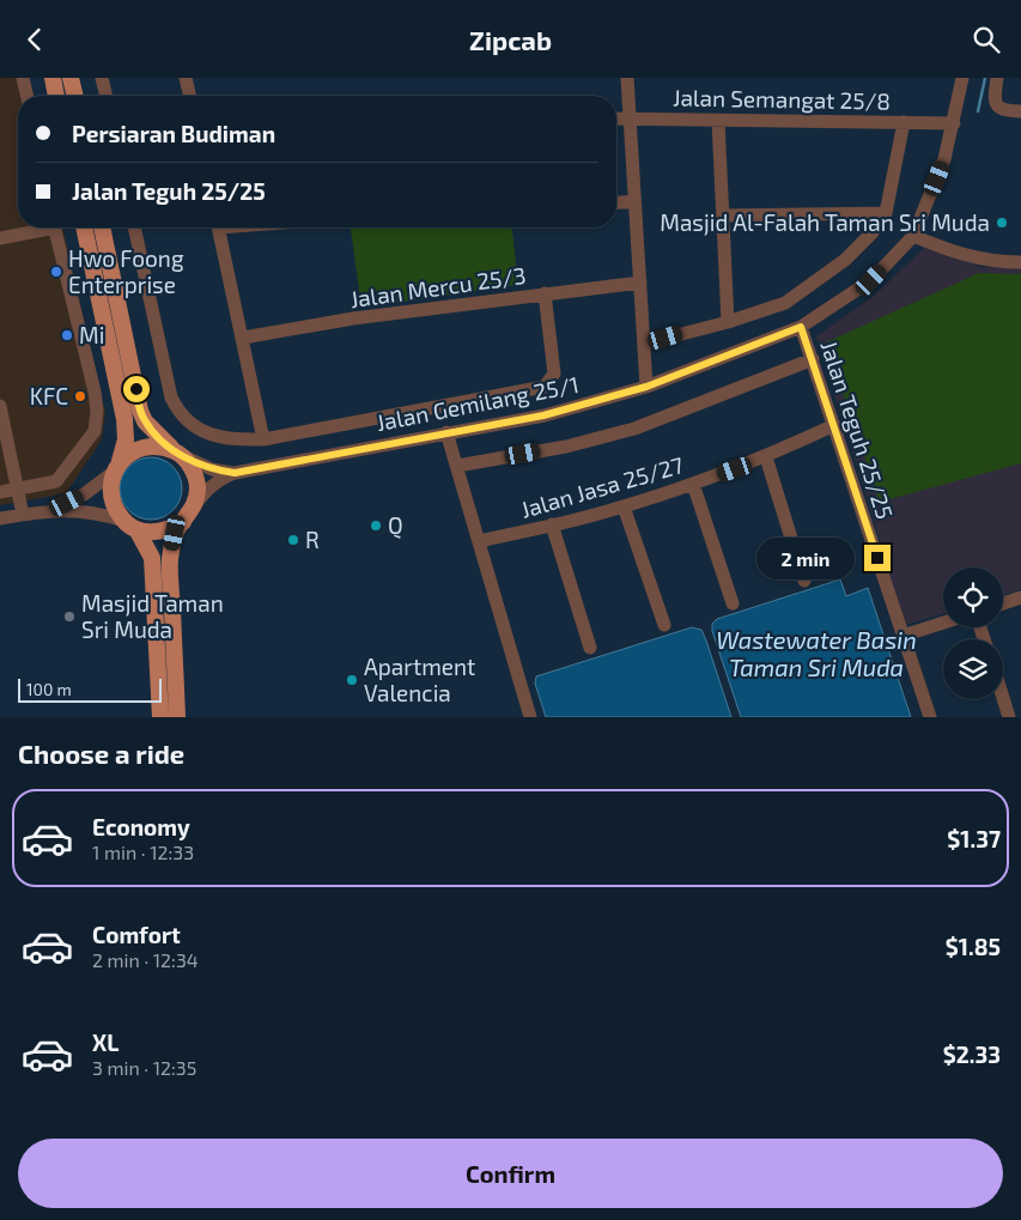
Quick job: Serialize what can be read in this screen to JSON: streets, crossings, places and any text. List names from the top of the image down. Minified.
{"streets":{"street":["Jalan Semangat 25/8","Jalan Mercu 25/3","Jalan Gemilang 25/1","Jalan Teguh 25/25","Jalan Jasa 25/27"]},"crossings":[["Jalan Semangat 25/8","Jalan Gemilang 25/1"],["Jalan Gemilang 25/1","Jalan Teguh 25/25"],["Jalan Teguh 25/25","Jalan Jasa 25/27"]],"water":["Wastewater Basin Taman Sri Muda"],"places":["Masjid Al-Falah Taman Sri Muda","Hwo Foong Enterprise","Mi","KFC","Q","R","Masjid Taman Sri Muda","Apartment Valencia"],"scale_bar":"100 m","page":{"header":"Zipcab","banner":["Persiaran Budiman","Jalan Teguh 25/25"],"bubble":"2 min","scale":"100 m","heading":"Choose a ride","list":[{"name":"Economy","note":"1 min · 12:33","value":"$1.37"},{"name":"Comfort","note":"2 min · 12:34","value":"$1.85"},{"name":"XL","note":"3 min · 12:35","value":"$2.33"}],"buttons":"Confirm"}}
